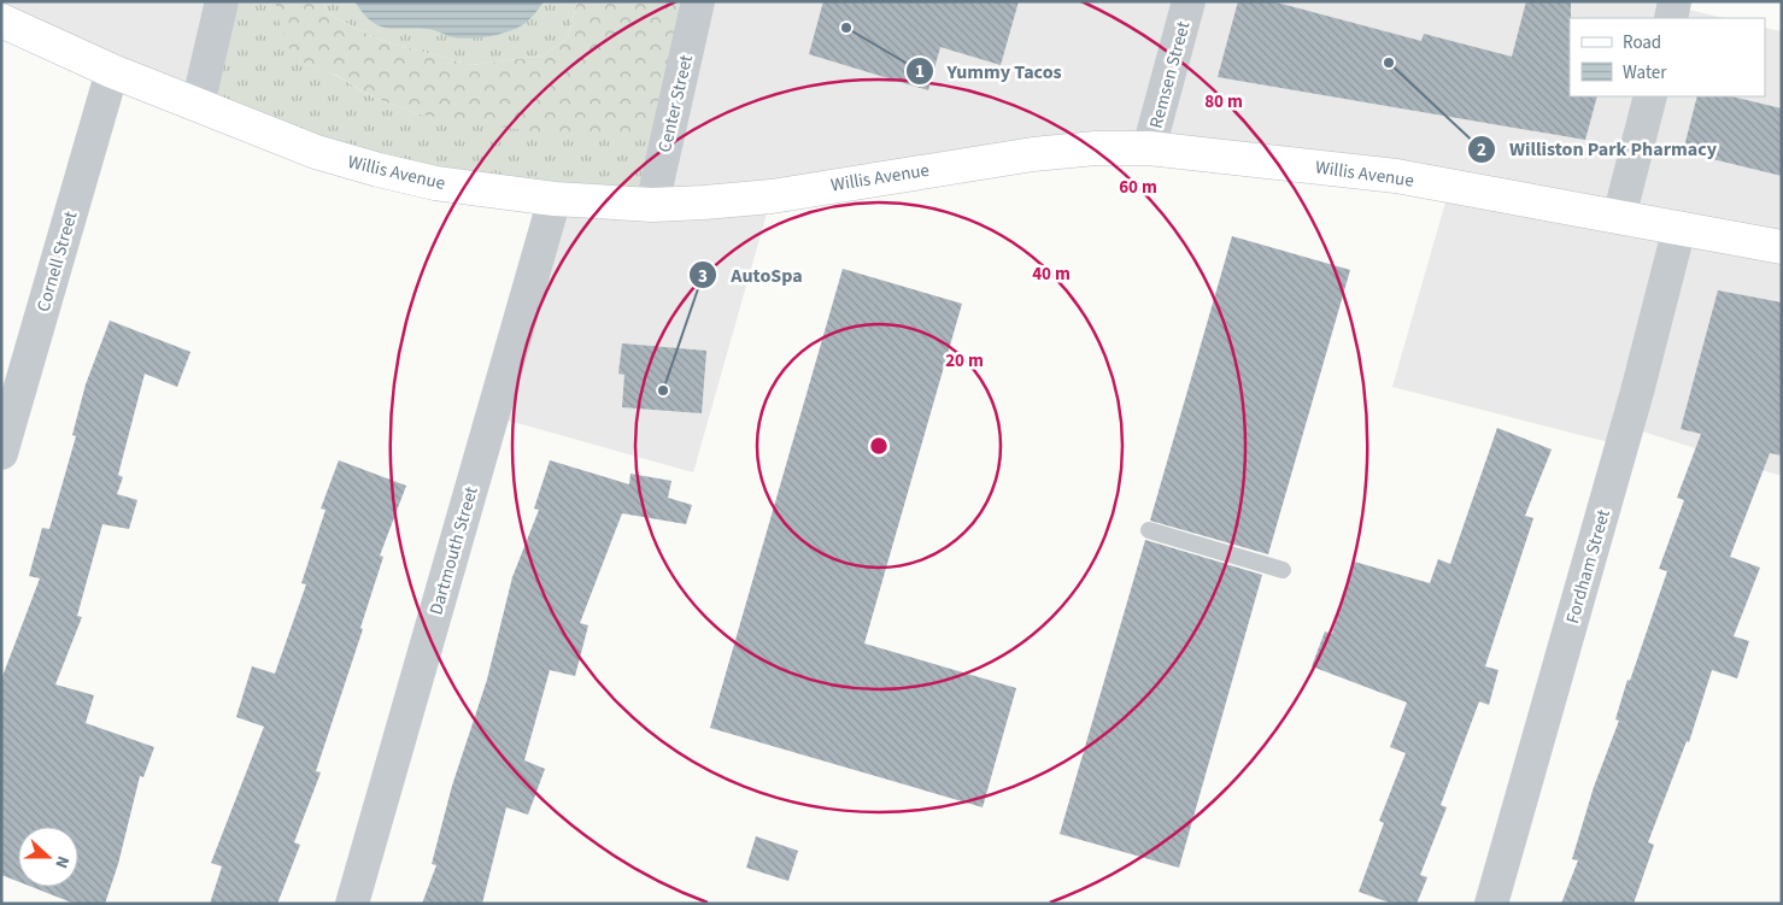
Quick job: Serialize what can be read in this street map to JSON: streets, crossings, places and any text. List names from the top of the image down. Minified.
{"streets":{"main road":["Willis Avenue"],"street":["Remsen Street","Center Street","Cornell Street","Dartmouth Street","Fordham Street"]},"crossings":[["Remsen Street","Willis Avenue"],["Center Street","Willis Avenue"],["Willis Avenue","Cornell Street"],["Willis Avenue","Dartmouth Street"],["Willis Avenue","Fordham Street"]],"places":["Yummy Tacos","Williston Park Pharmacy","AutoSpa"],"legend":["Road","Water"],"north":"right","rings":["80 m","60 m","40 m","20 m"]}
